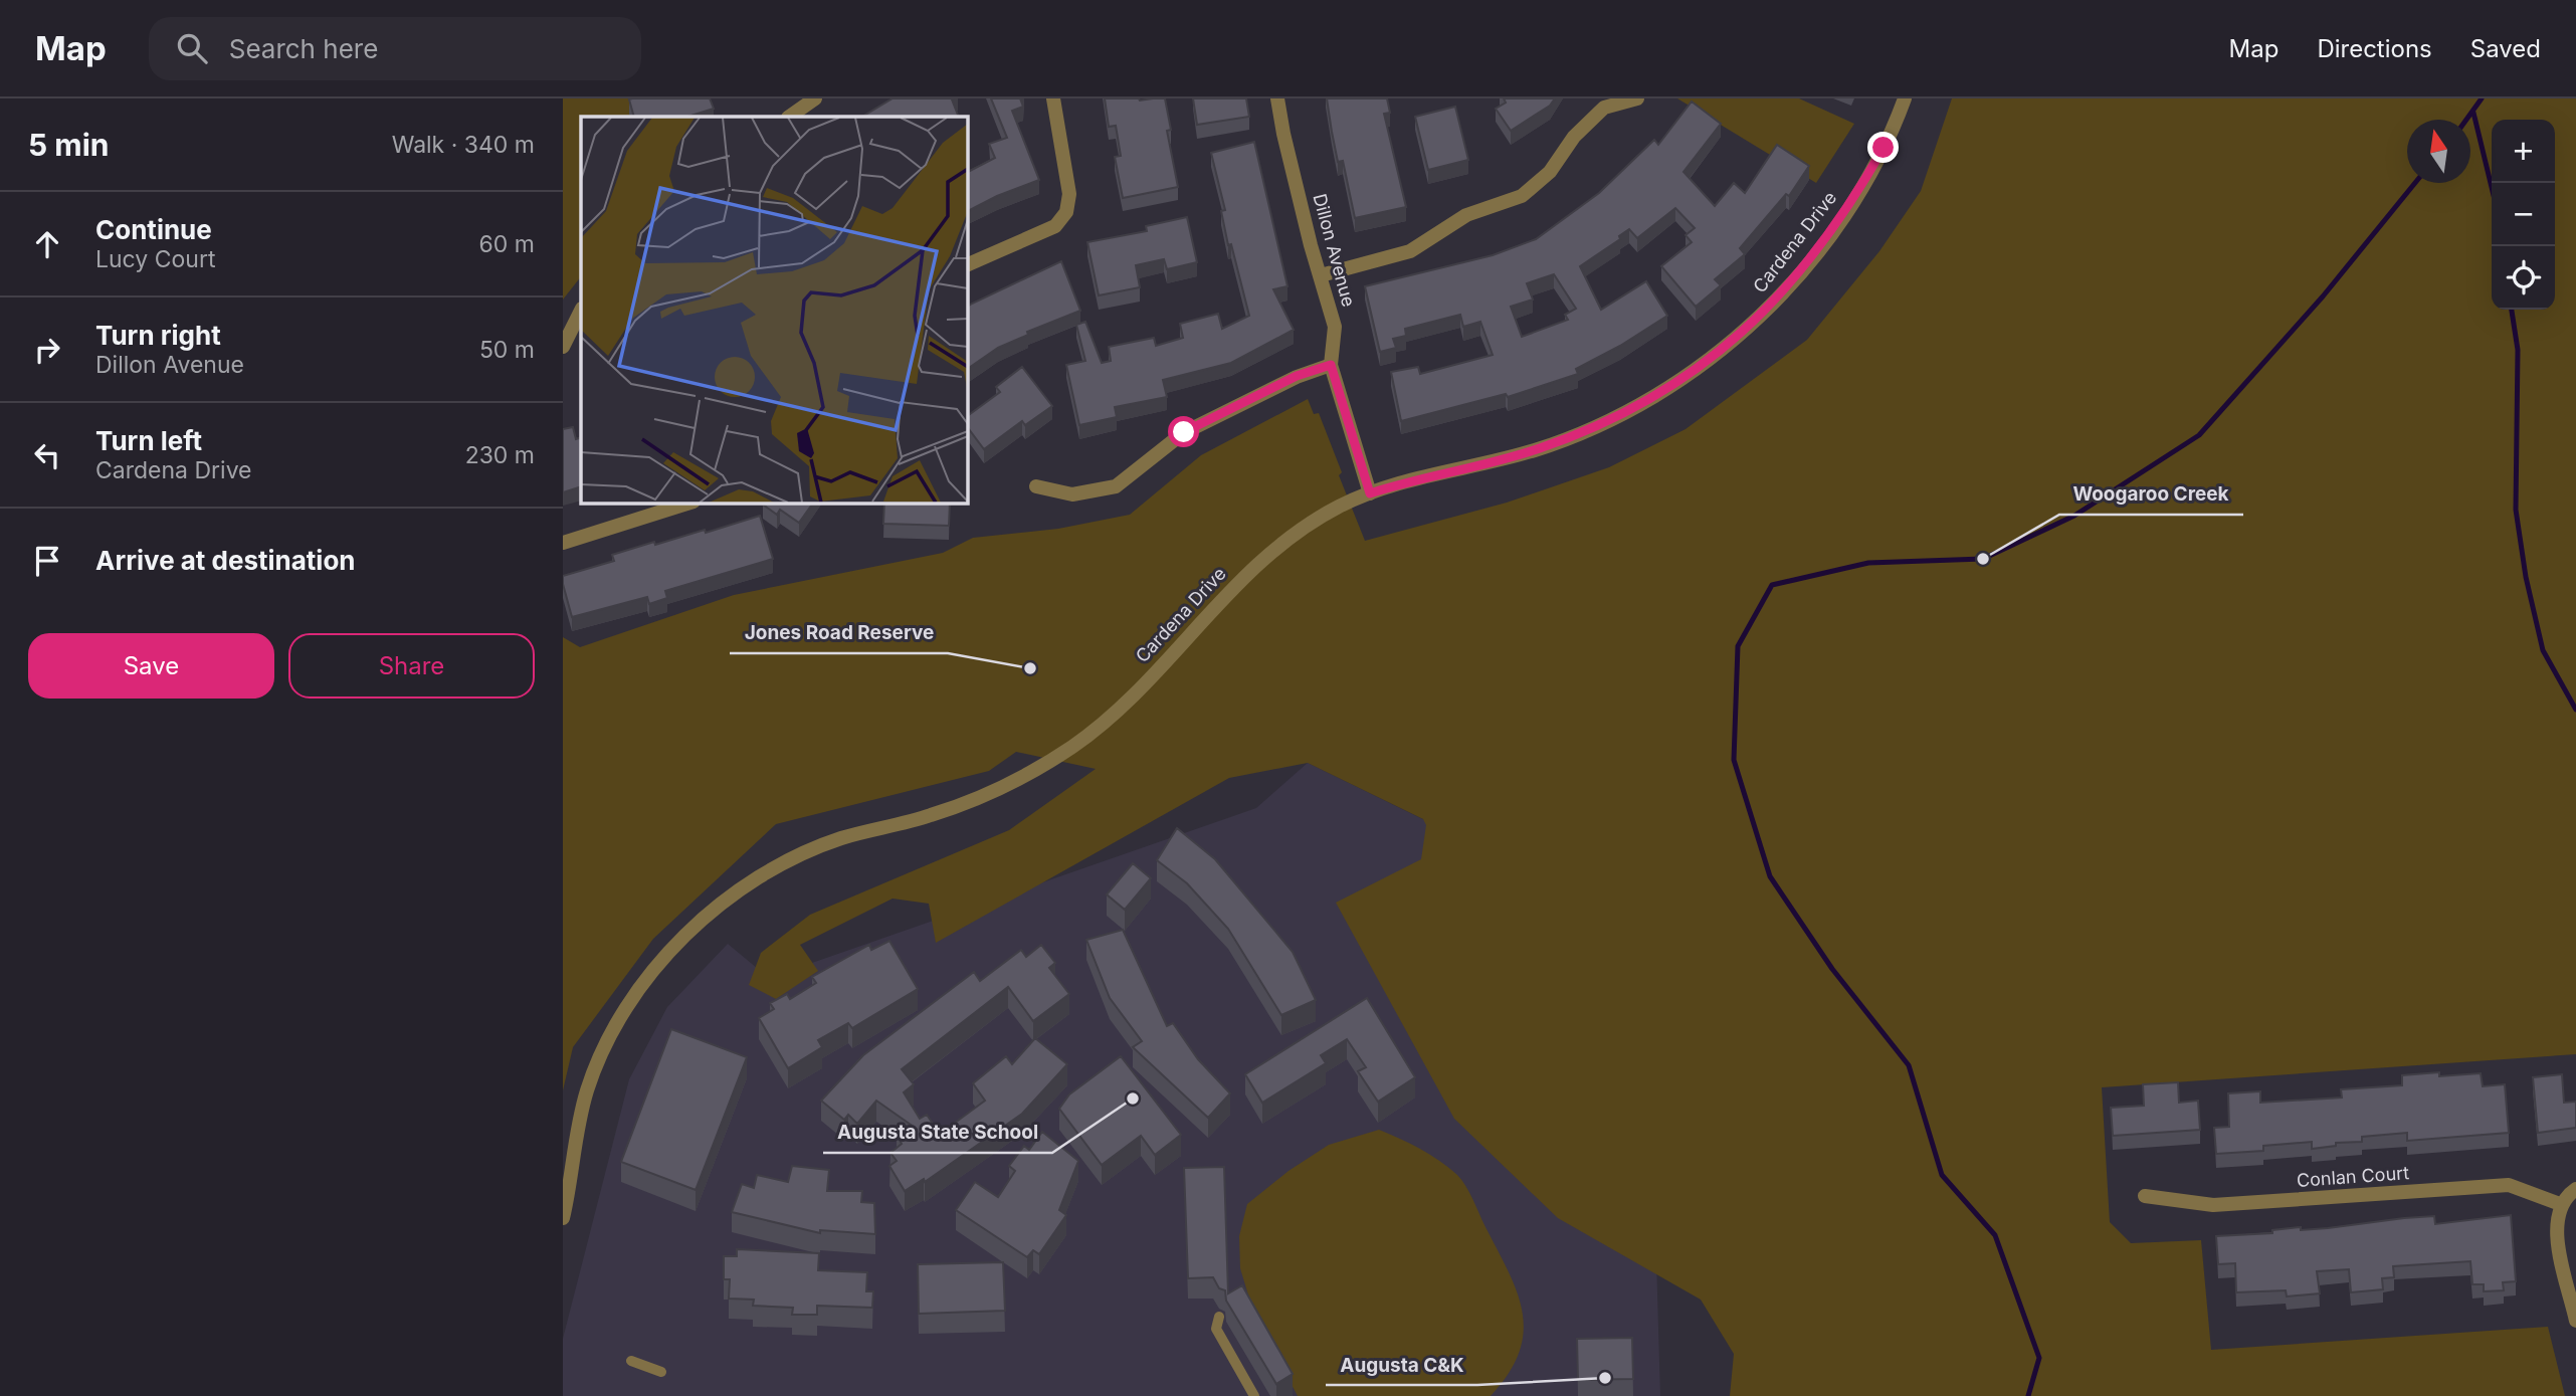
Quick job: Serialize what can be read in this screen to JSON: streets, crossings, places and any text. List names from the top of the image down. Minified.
{"streets":{"street":["Cardena Drive","Dillon Avenue","Conlan Court"]},"crossings":[["Cardena Drive","Dillon Avenue"]],"places":["Woogaroo Creek","Jones Road Reserve","Augusta State School","Augusta C&K"],"north":"top","page":{"header":"Map","search":"Search here","nav":["Map","Directions","Saved"],"heading":["5 min","Walk · 340 m"],"map_buttons":["+","−"],"list":[["Continue","Lucy Court","60 m"],["Turn right","Dillon Avenue","50 m"],["Turn left","Cardena Drive","230 m"],"Arrive at destination"],"buttons":["Save","Share"]}}
